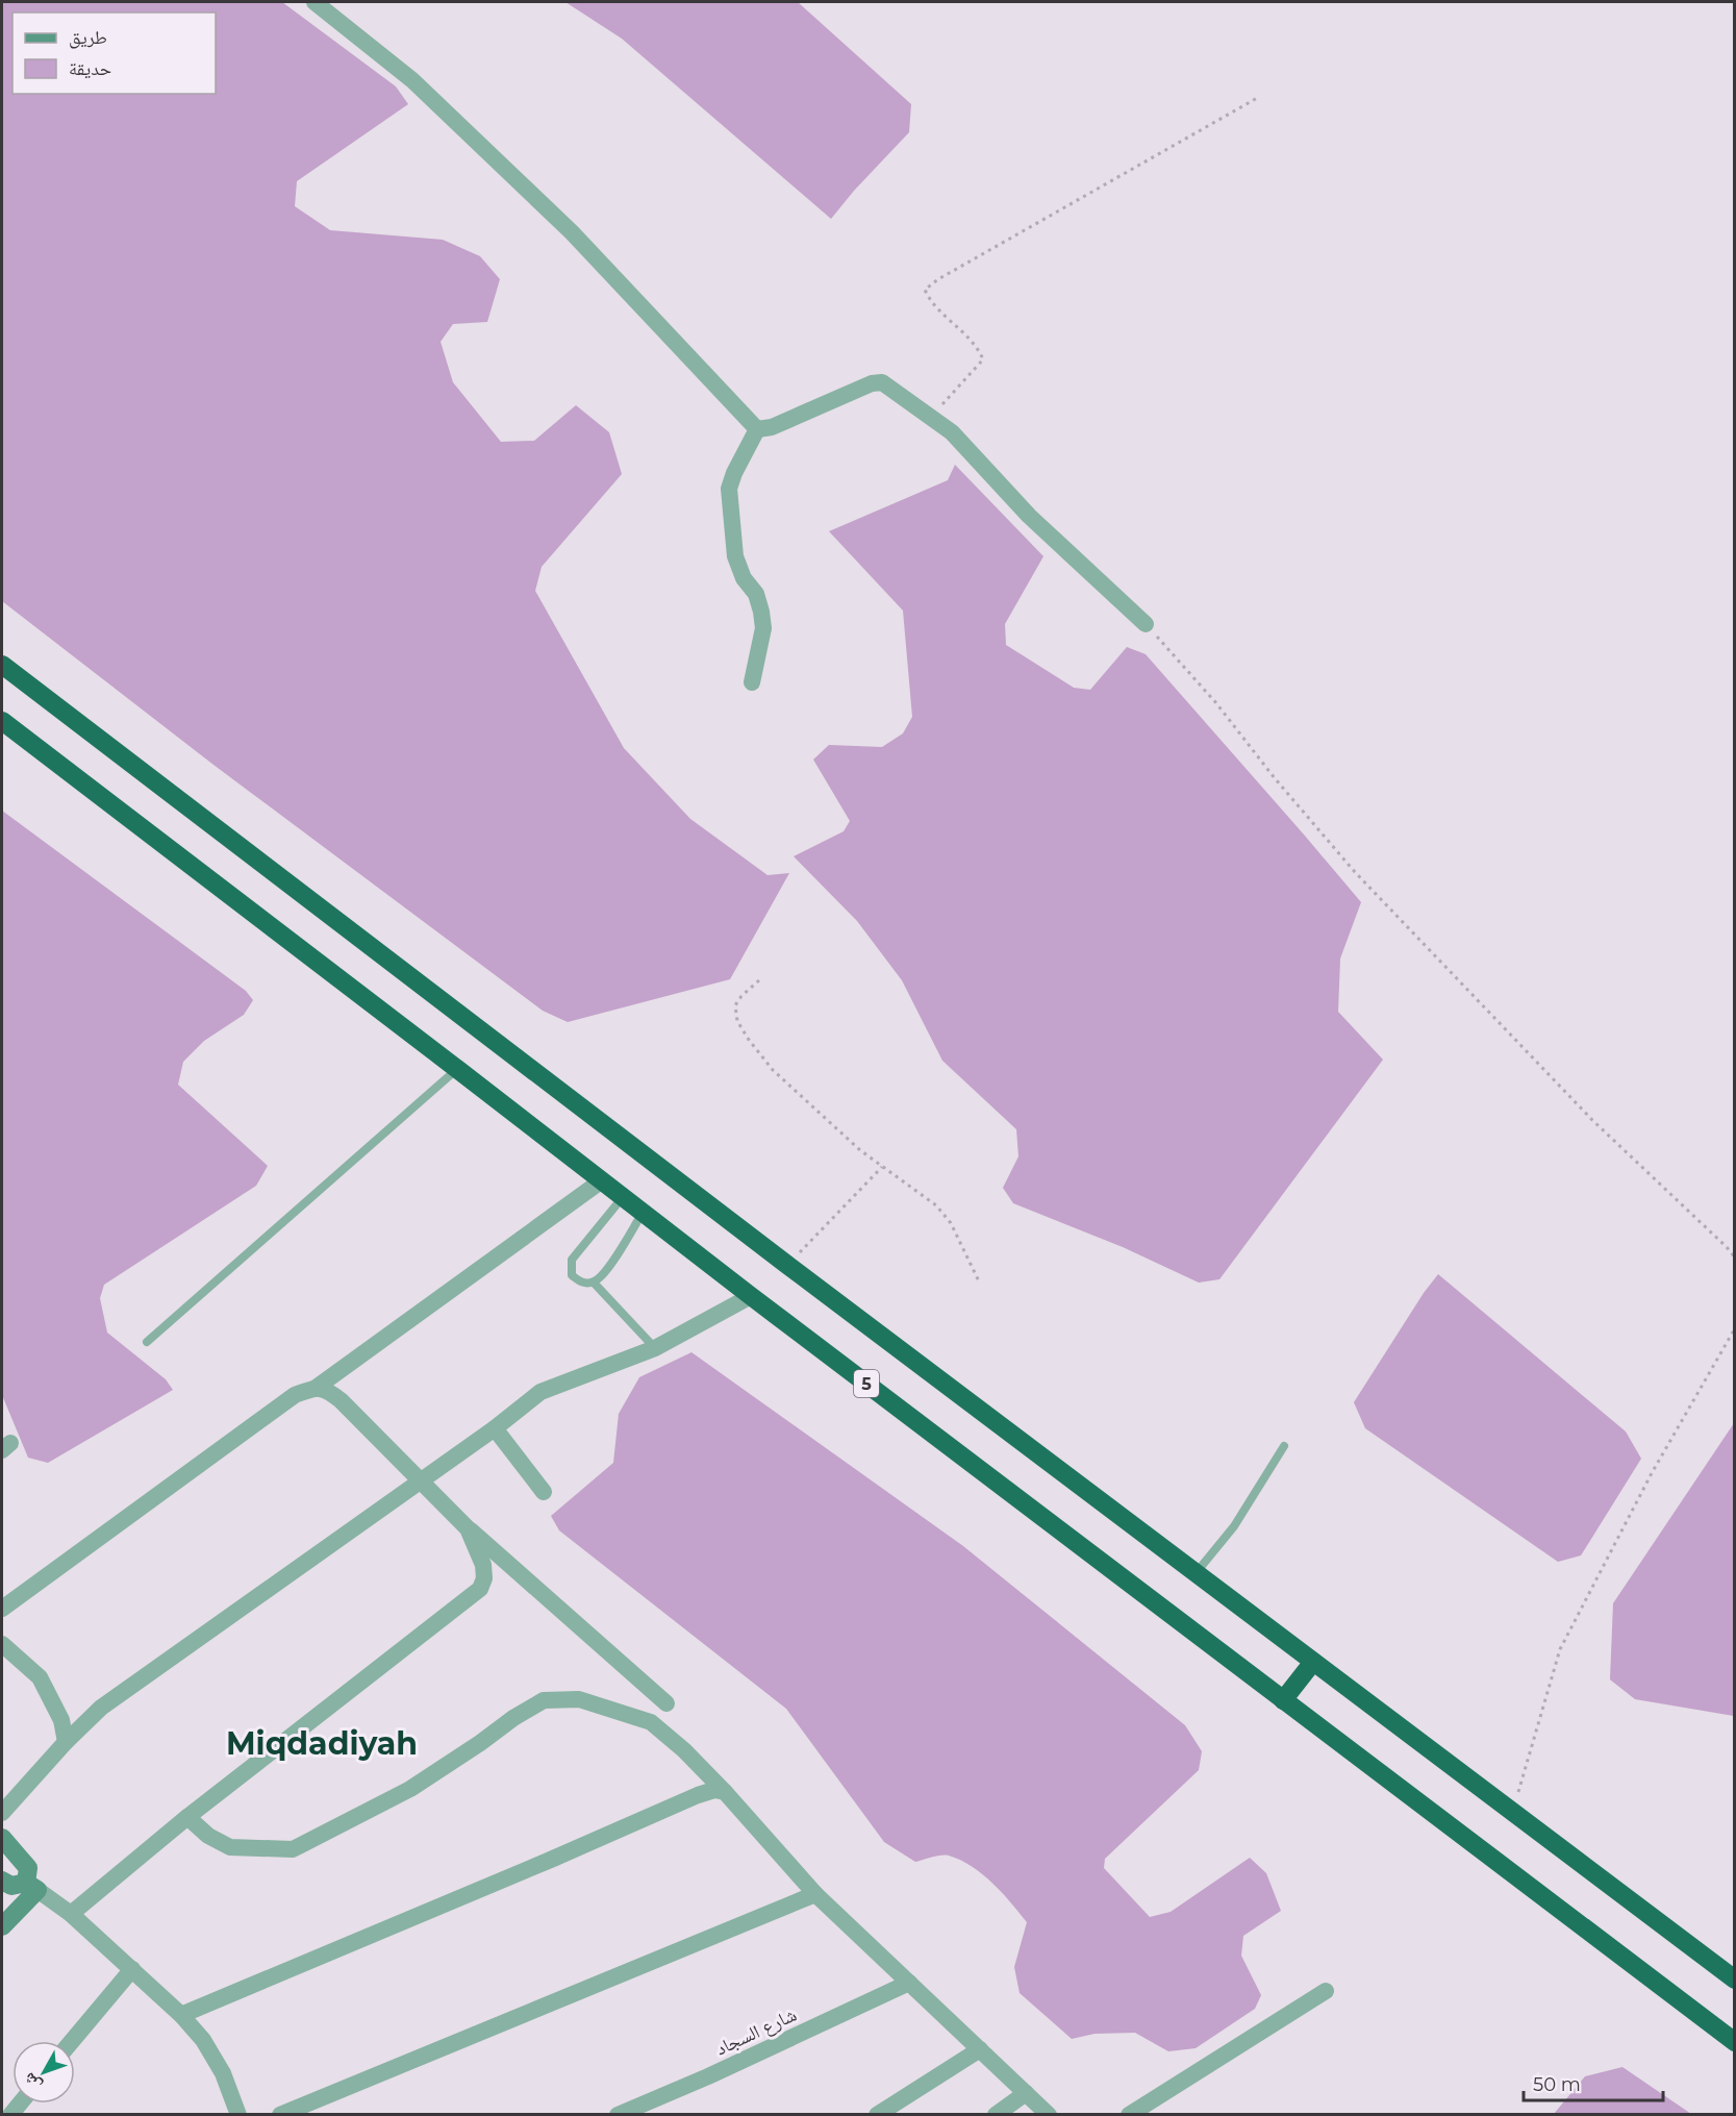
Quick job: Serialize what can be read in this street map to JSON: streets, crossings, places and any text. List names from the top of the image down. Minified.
{"streets":{"highway":["5"],"street":["شارع السجاد"]},"districts":["Miqdadiyah"],"legend":["طريق","حديقة"],"scale_bar":"50 m","north":"bottom left"}
